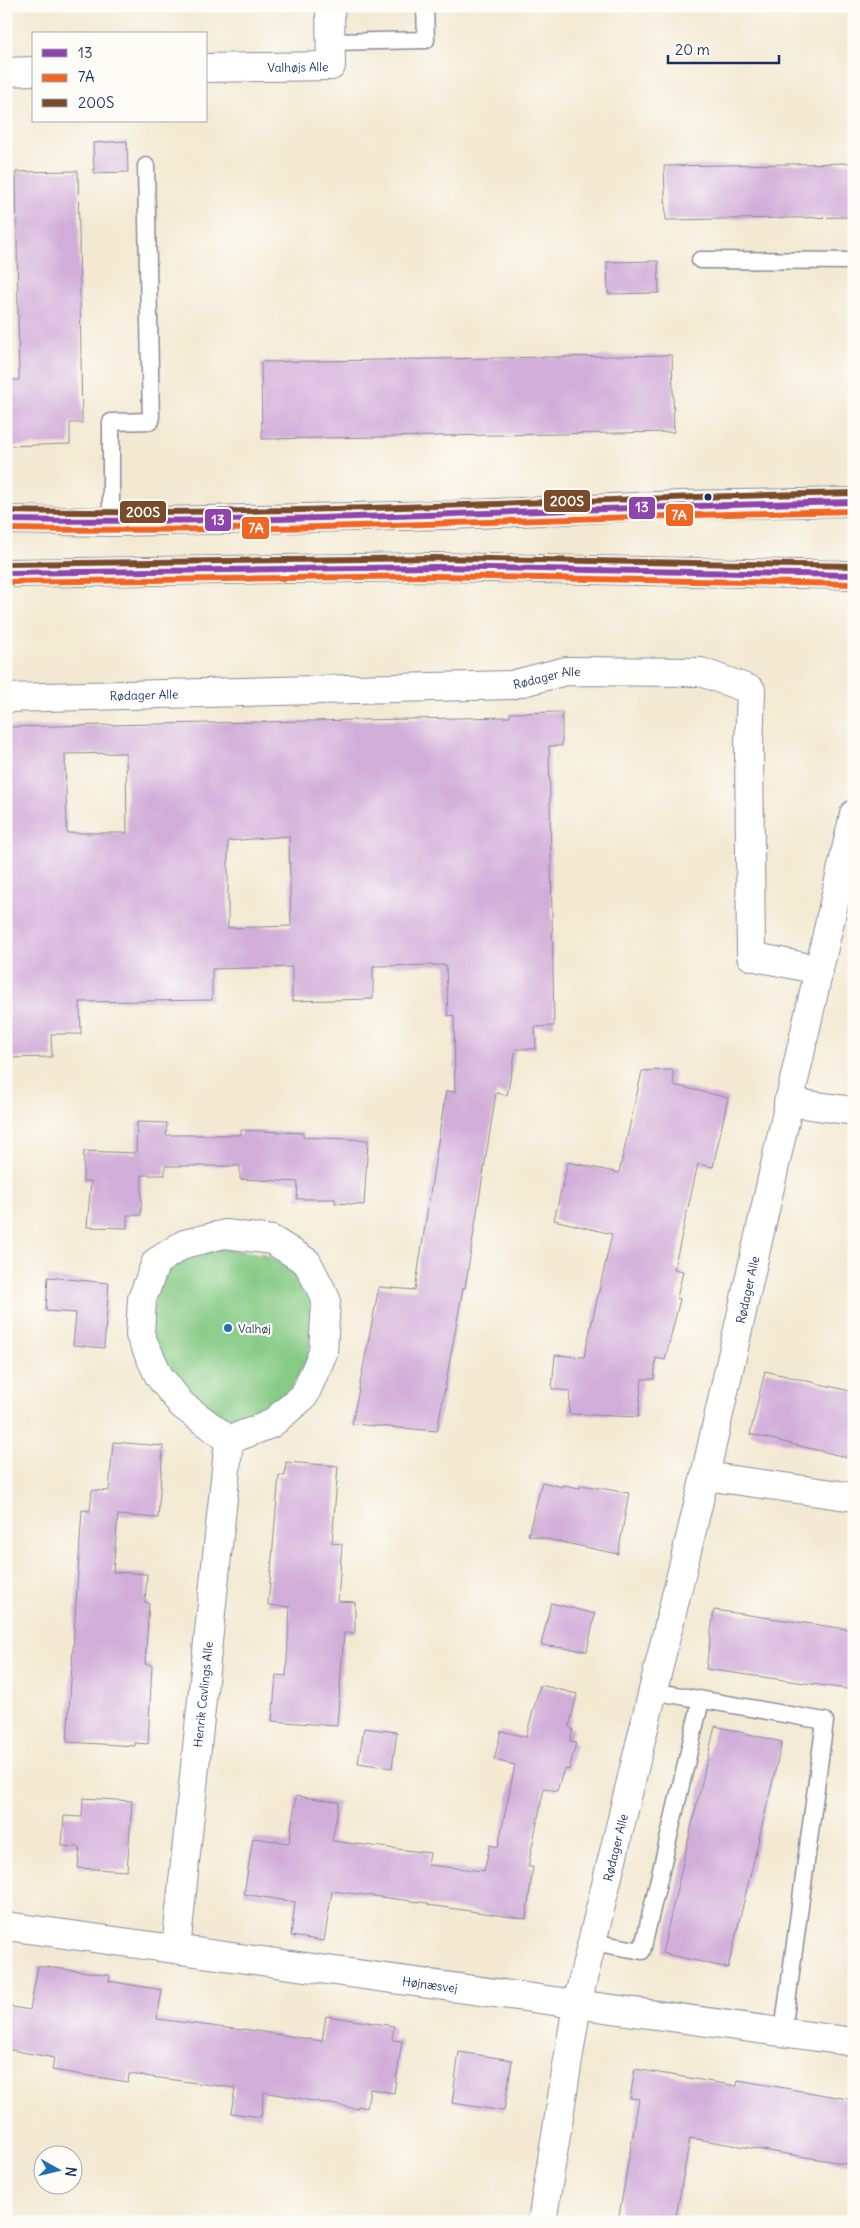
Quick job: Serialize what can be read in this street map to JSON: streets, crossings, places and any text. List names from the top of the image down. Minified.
{"streets":{"street":["Valhøjs Alle","Rødager Alle","Henrik Cavlings Alle","Højnæsvej"]},"crossings":[["Rødager Alle","Højnæsvej"],["Henrik Cavlings Alle","Højnæsvej"]],"places":["Valhøj"],"lines":["transit line 200S","transit line 13","transit line 7A"],"legend":["13","7A","200S"],"scale_bar":"20 m","north":"right"}
